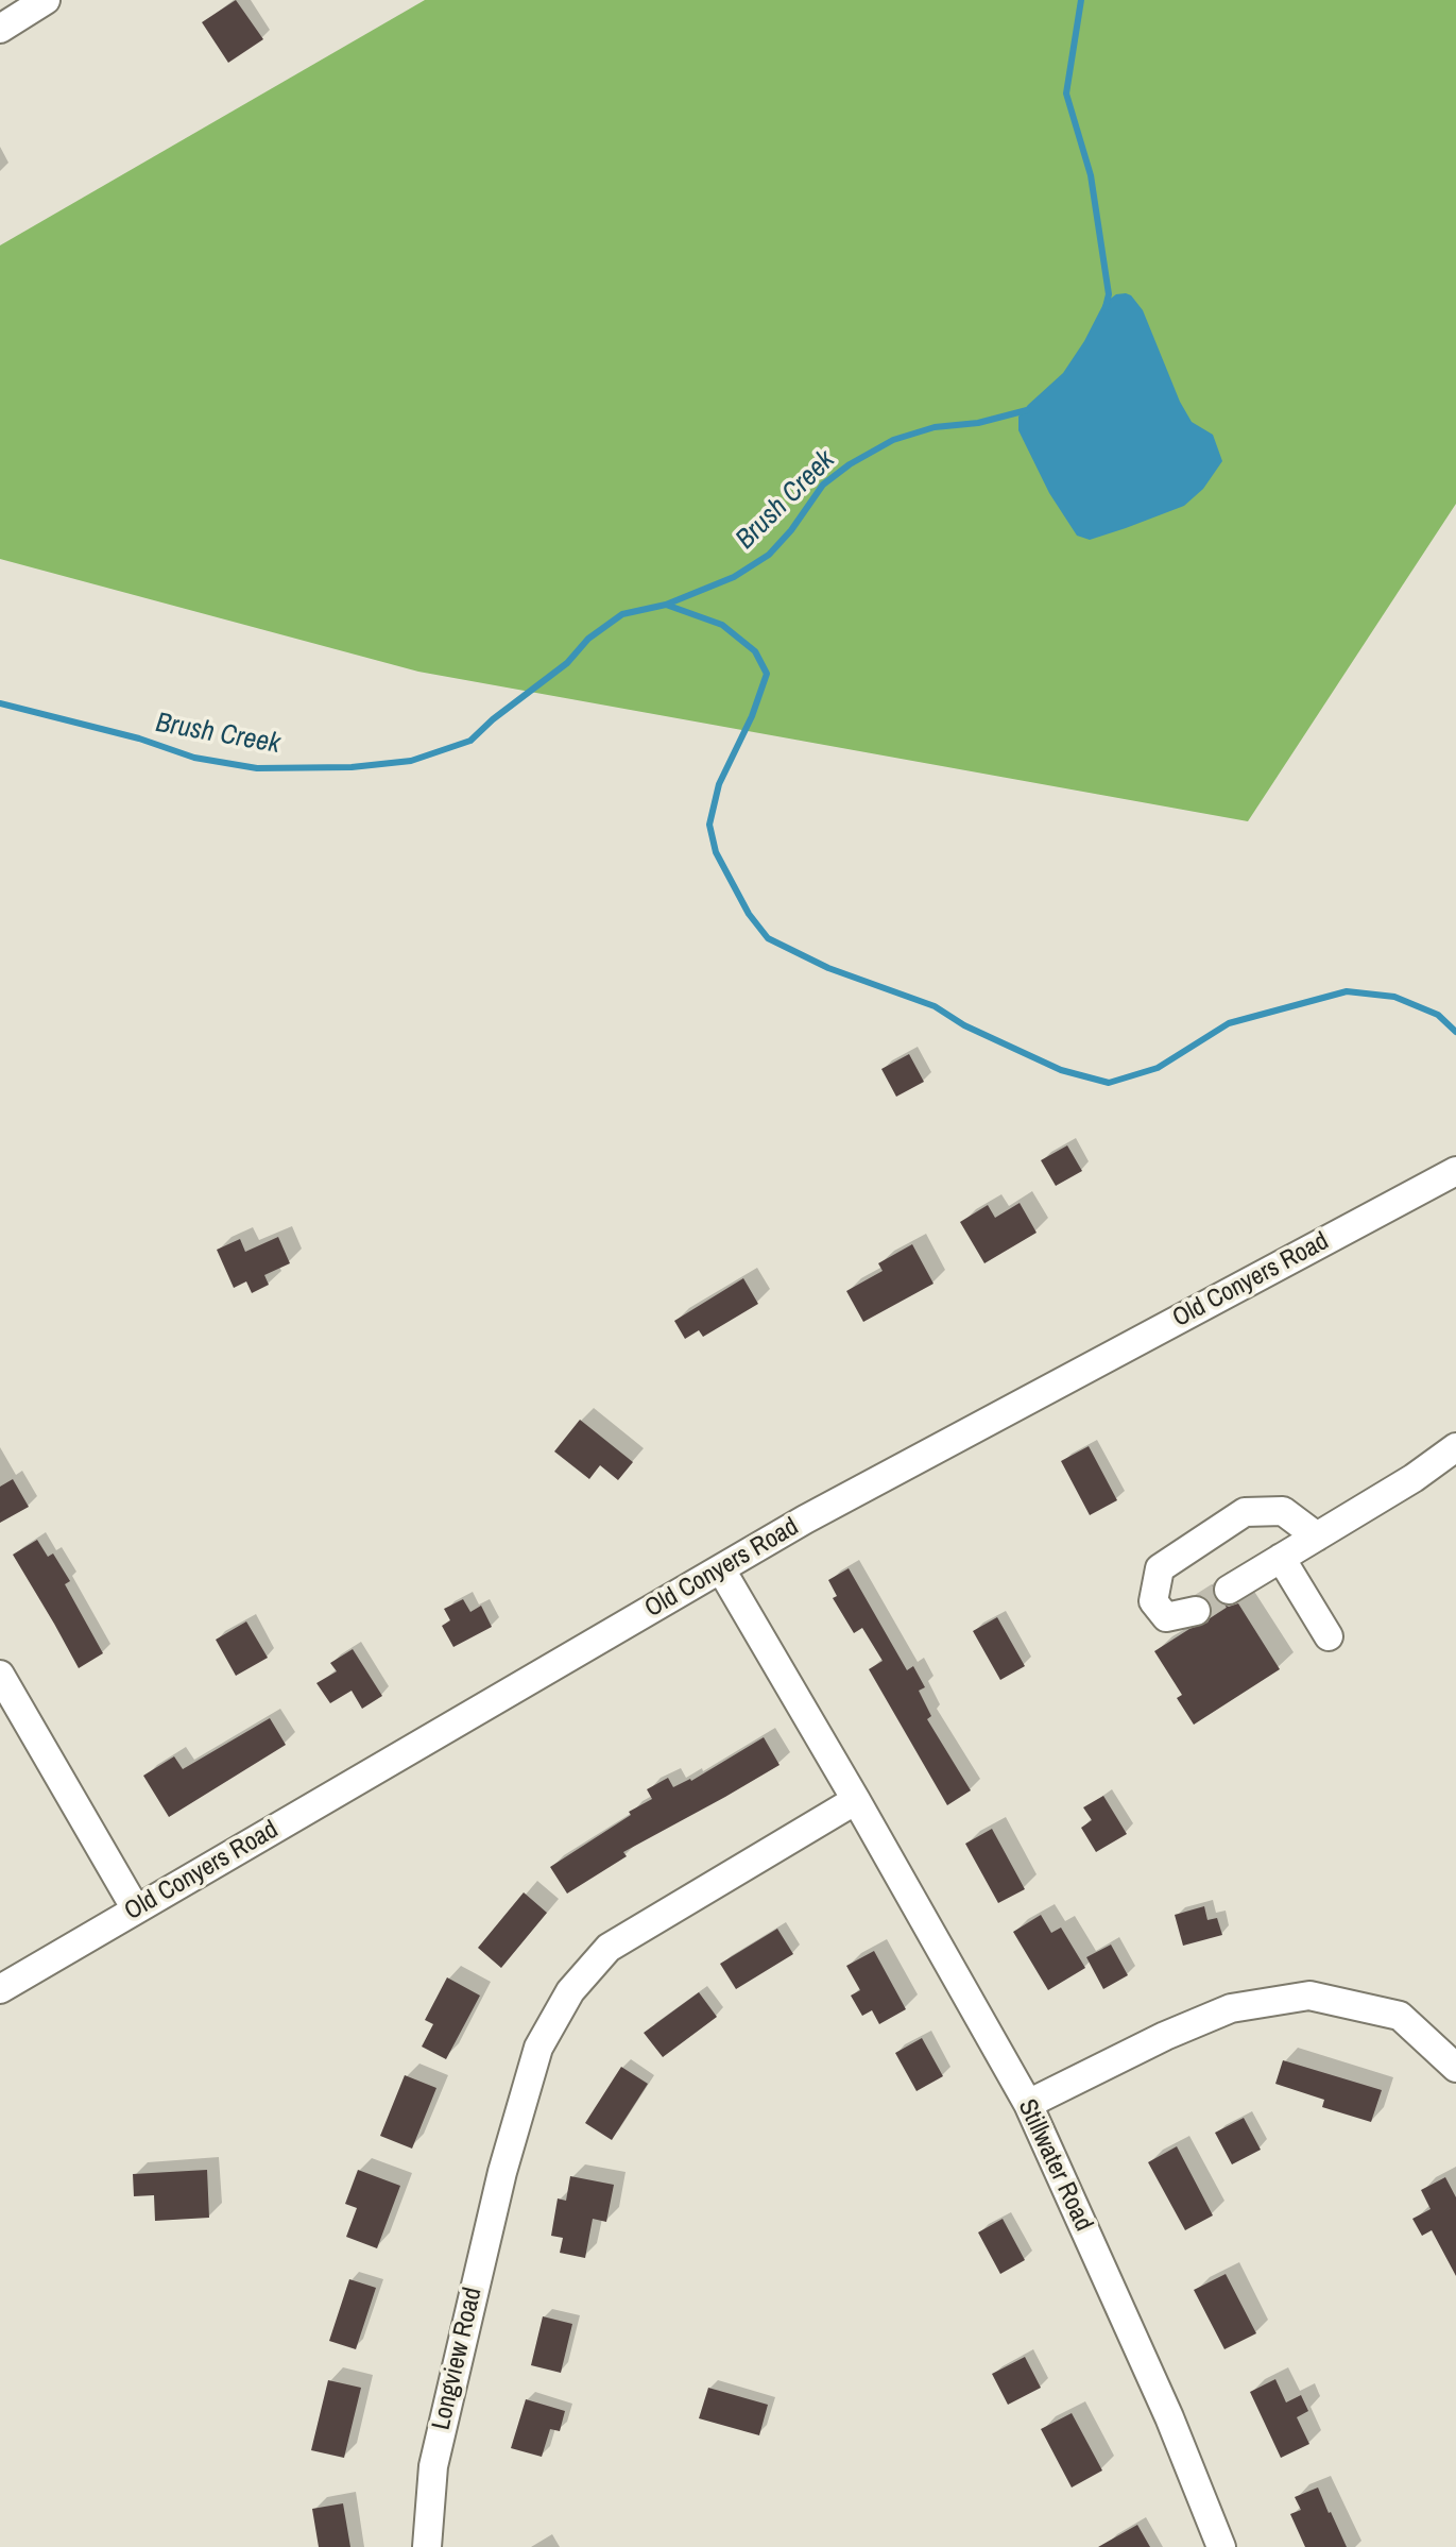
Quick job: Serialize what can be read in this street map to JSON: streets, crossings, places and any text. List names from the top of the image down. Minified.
{"streets":{"street":["Old Conyers Road","Stillwater Road","Longview Road"]},"crossings":[["Old Conyers Road","Stillwater Road"],["Stillwater Road","Longview Road"]],"water":["Brush Creek"]}
